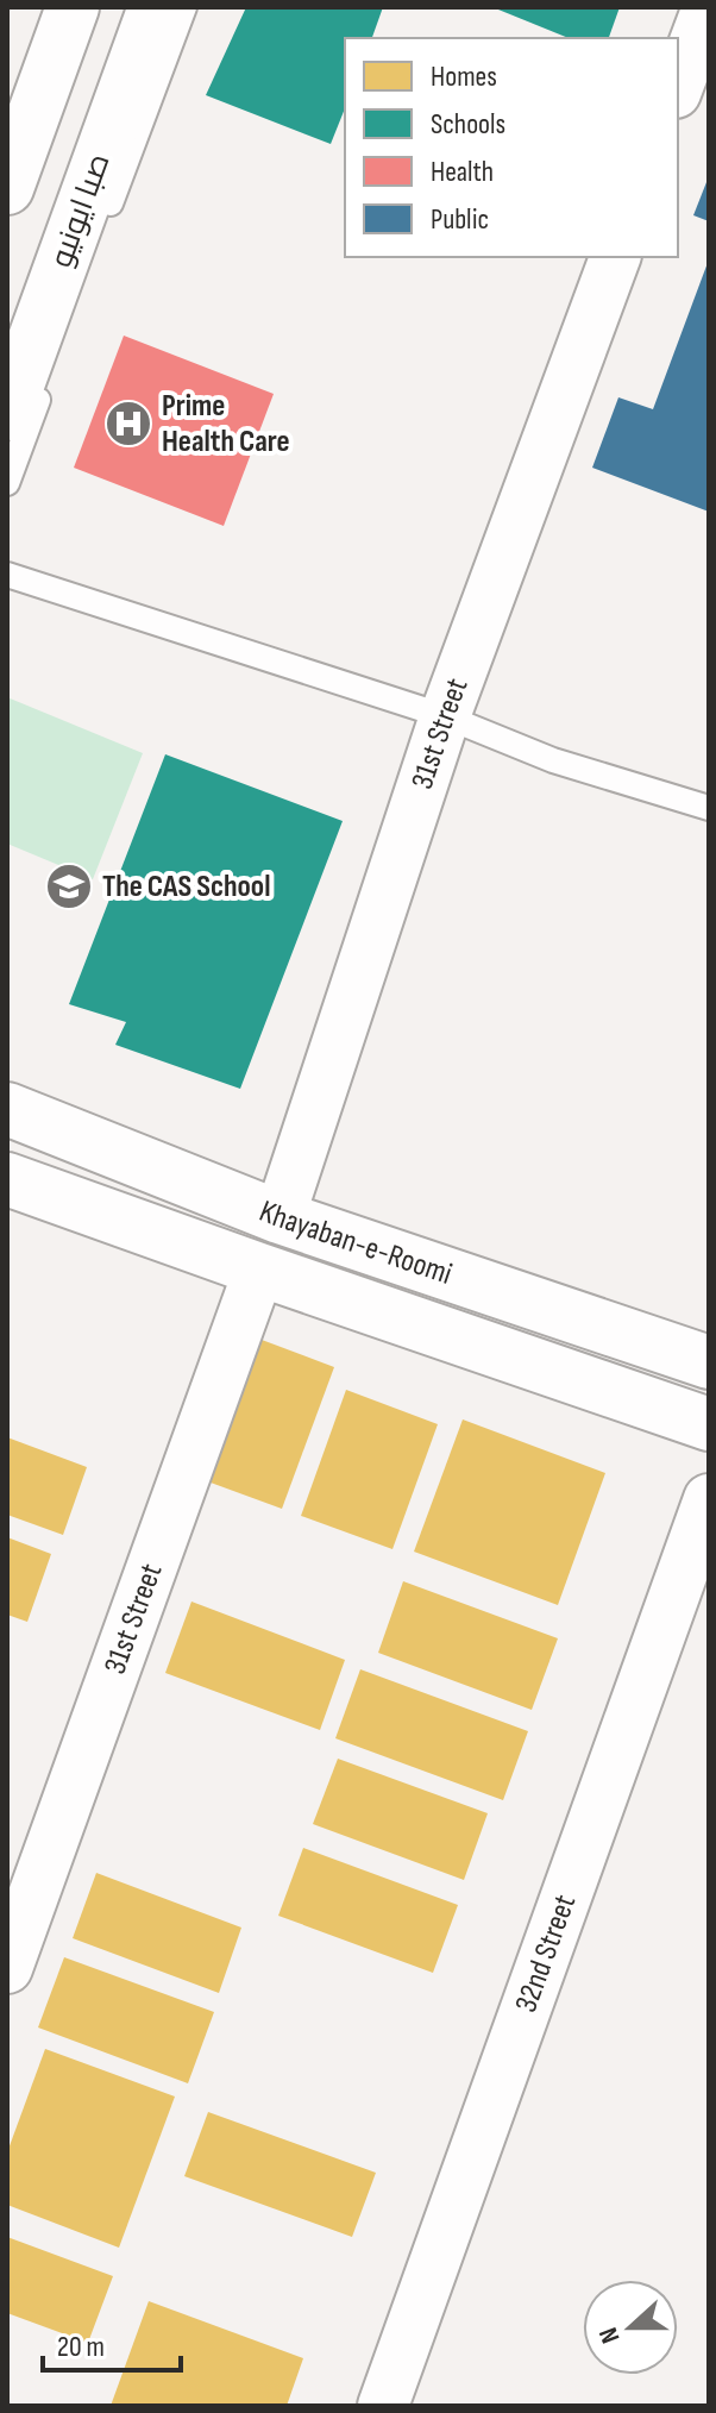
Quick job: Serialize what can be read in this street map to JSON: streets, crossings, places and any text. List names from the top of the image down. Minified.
{"streets":{"street":["صبا ایونیو","31st Street","Khayaban-e-Roomi","32nd Street"]},"crossings":[["31st Street","Khayaban-e-Roomi"]],"places":{"hospital":["Prime Health Care"],"school or university":["The CAS School"]},"legend":["Homes","Schools","Health","Public"],"scale_bar":"20 m","north":"left"}
